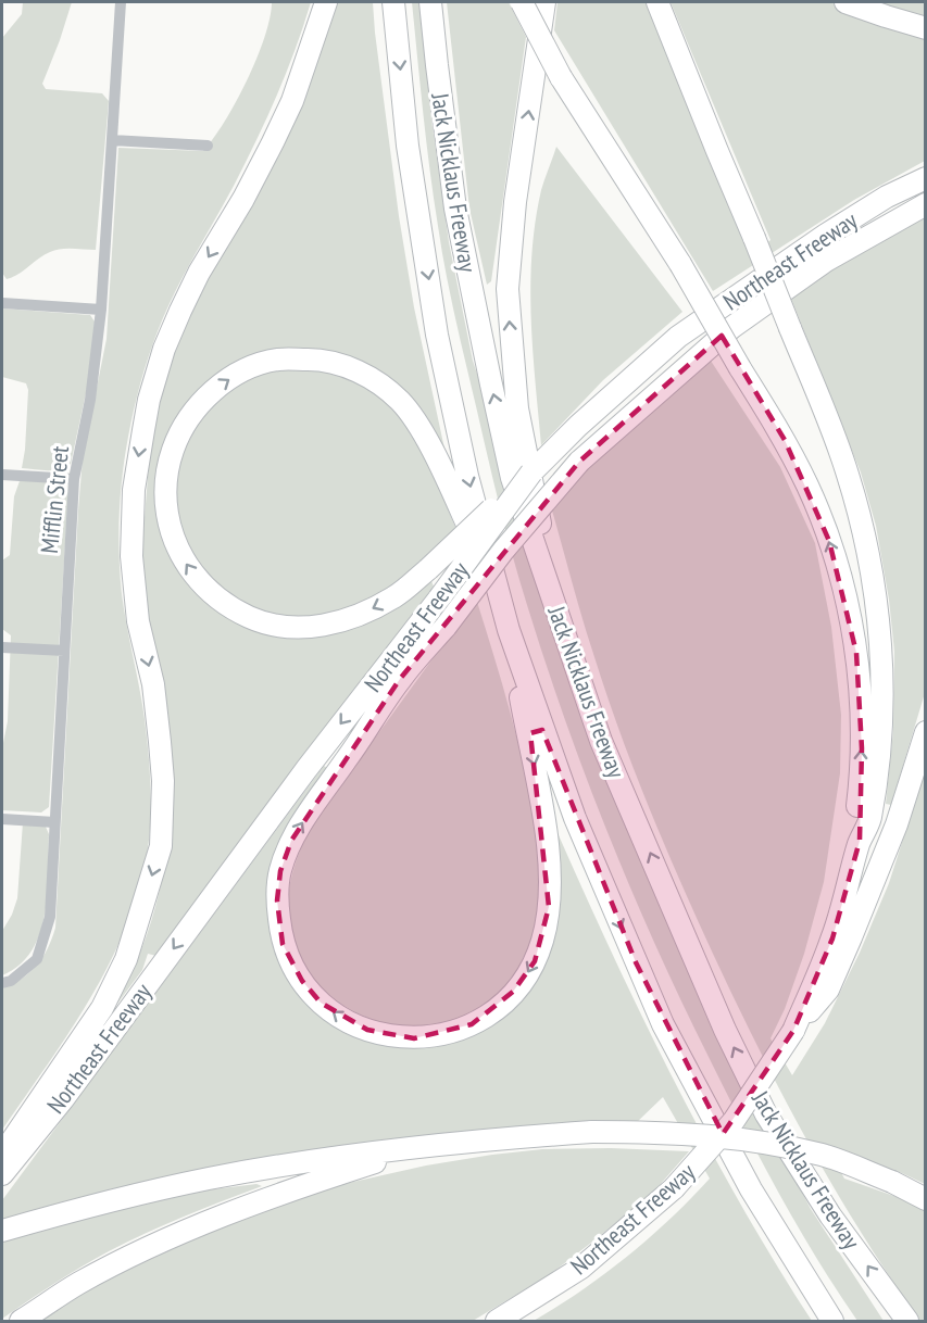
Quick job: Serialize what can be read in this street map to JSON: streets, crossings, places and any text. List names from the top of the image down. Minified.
{"streets":{"highway":["Jack Nicklaus Freeway","Northeast Freeway"],"street":["Mifflin Street"]}}
